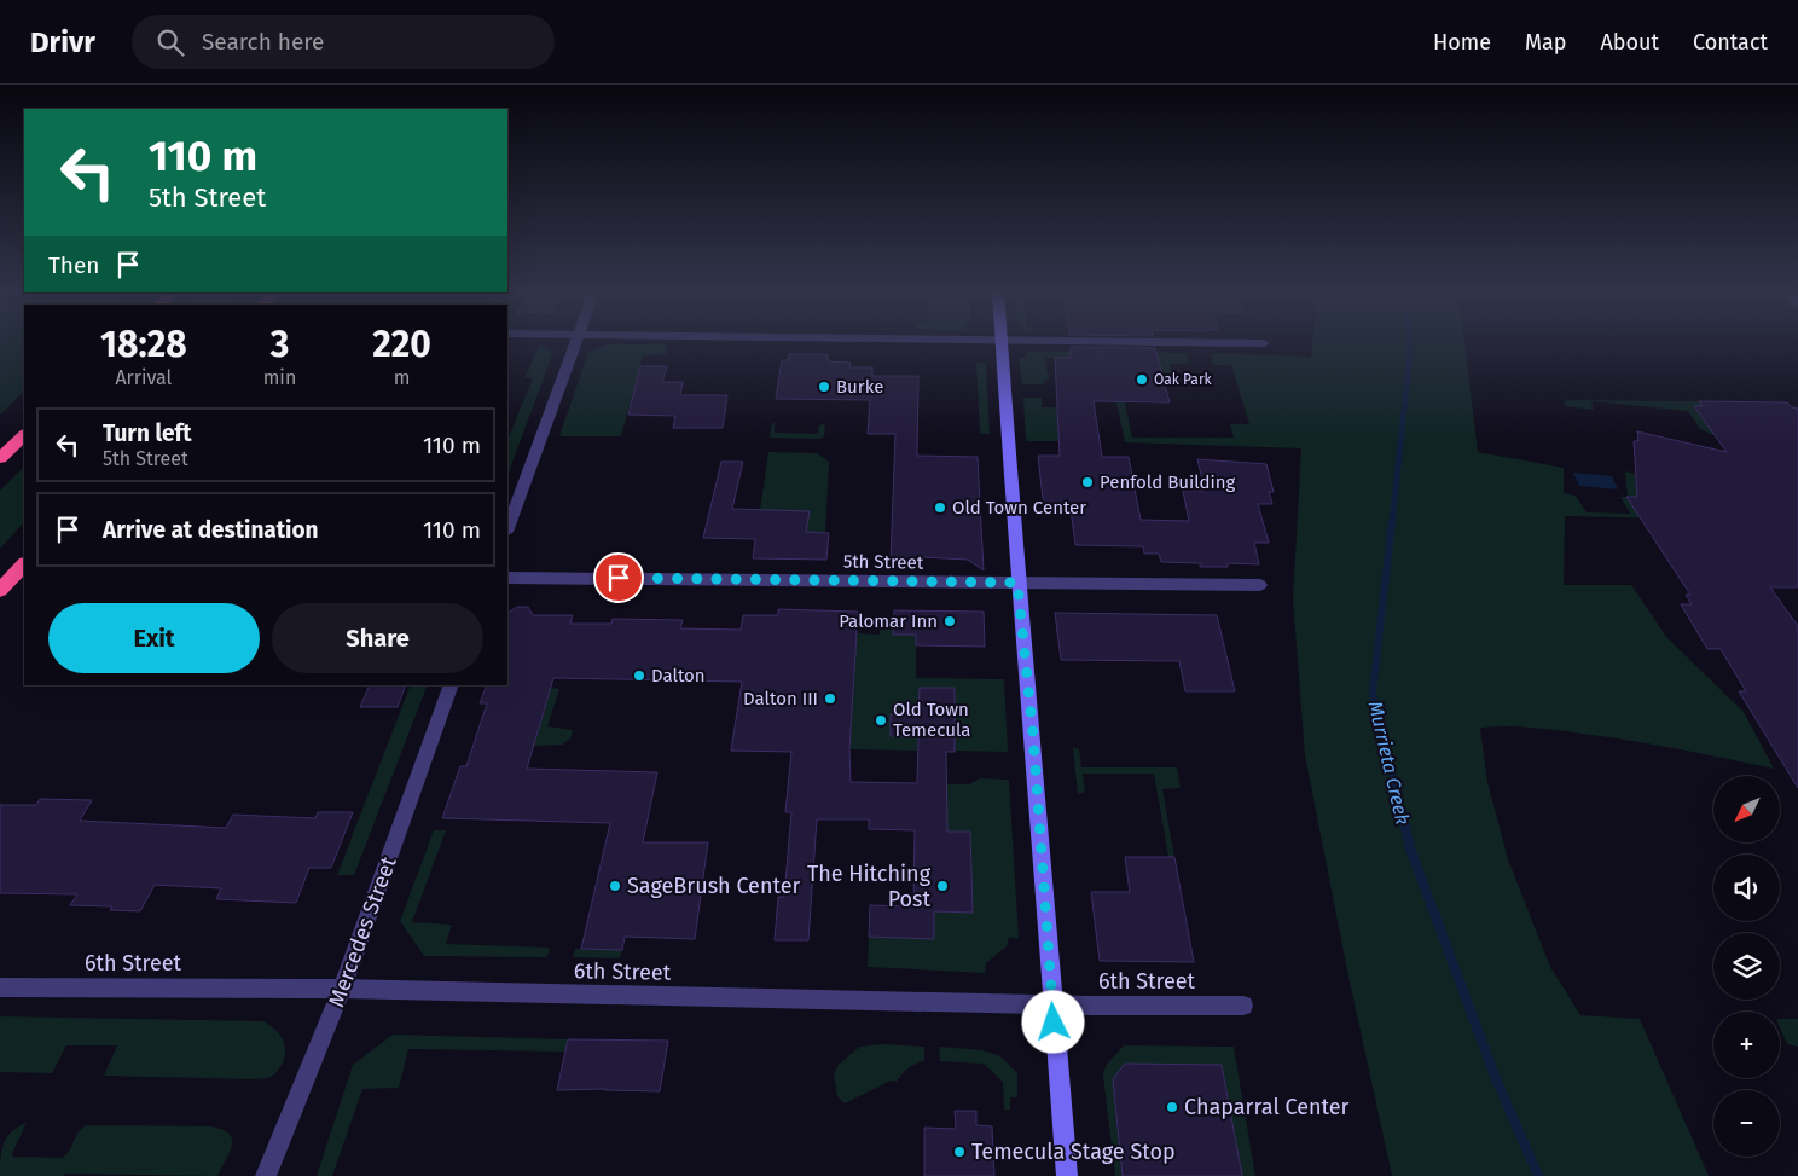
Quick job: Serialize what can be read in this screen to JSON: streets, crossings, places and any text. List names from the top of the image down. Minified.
{"streets":{"street":["5th Street","Mercedes Street","6th Street"]},"crossings":[["Mercedes Street","6th Street"]],"water":["Murrieta Creek"],"places":["Oak Park","Burke","Penfold Building","Old Town Center","Palomar Inn","Dalton","Dalton III","Old Town Temecula","SageBrush Center","The Hitching Post","Chaparral Center","Temecula Stage Stop"],"north":"bottom left","page":{"header":"Drivr","search":"Search here","nav":["Home","Map","About","Contact"],"turn":["110 m","5th Street"],"then":"Then","eta":["18:28","Arrival","3","min","220","m"],"list":[{"name":"Turn left","note":"5th Street","value":"110 m"},{"name":"Arrive at destination","value":"110 m"}],"buttons":["Exit","Share"],"map_buttons":["+","−"]}}
